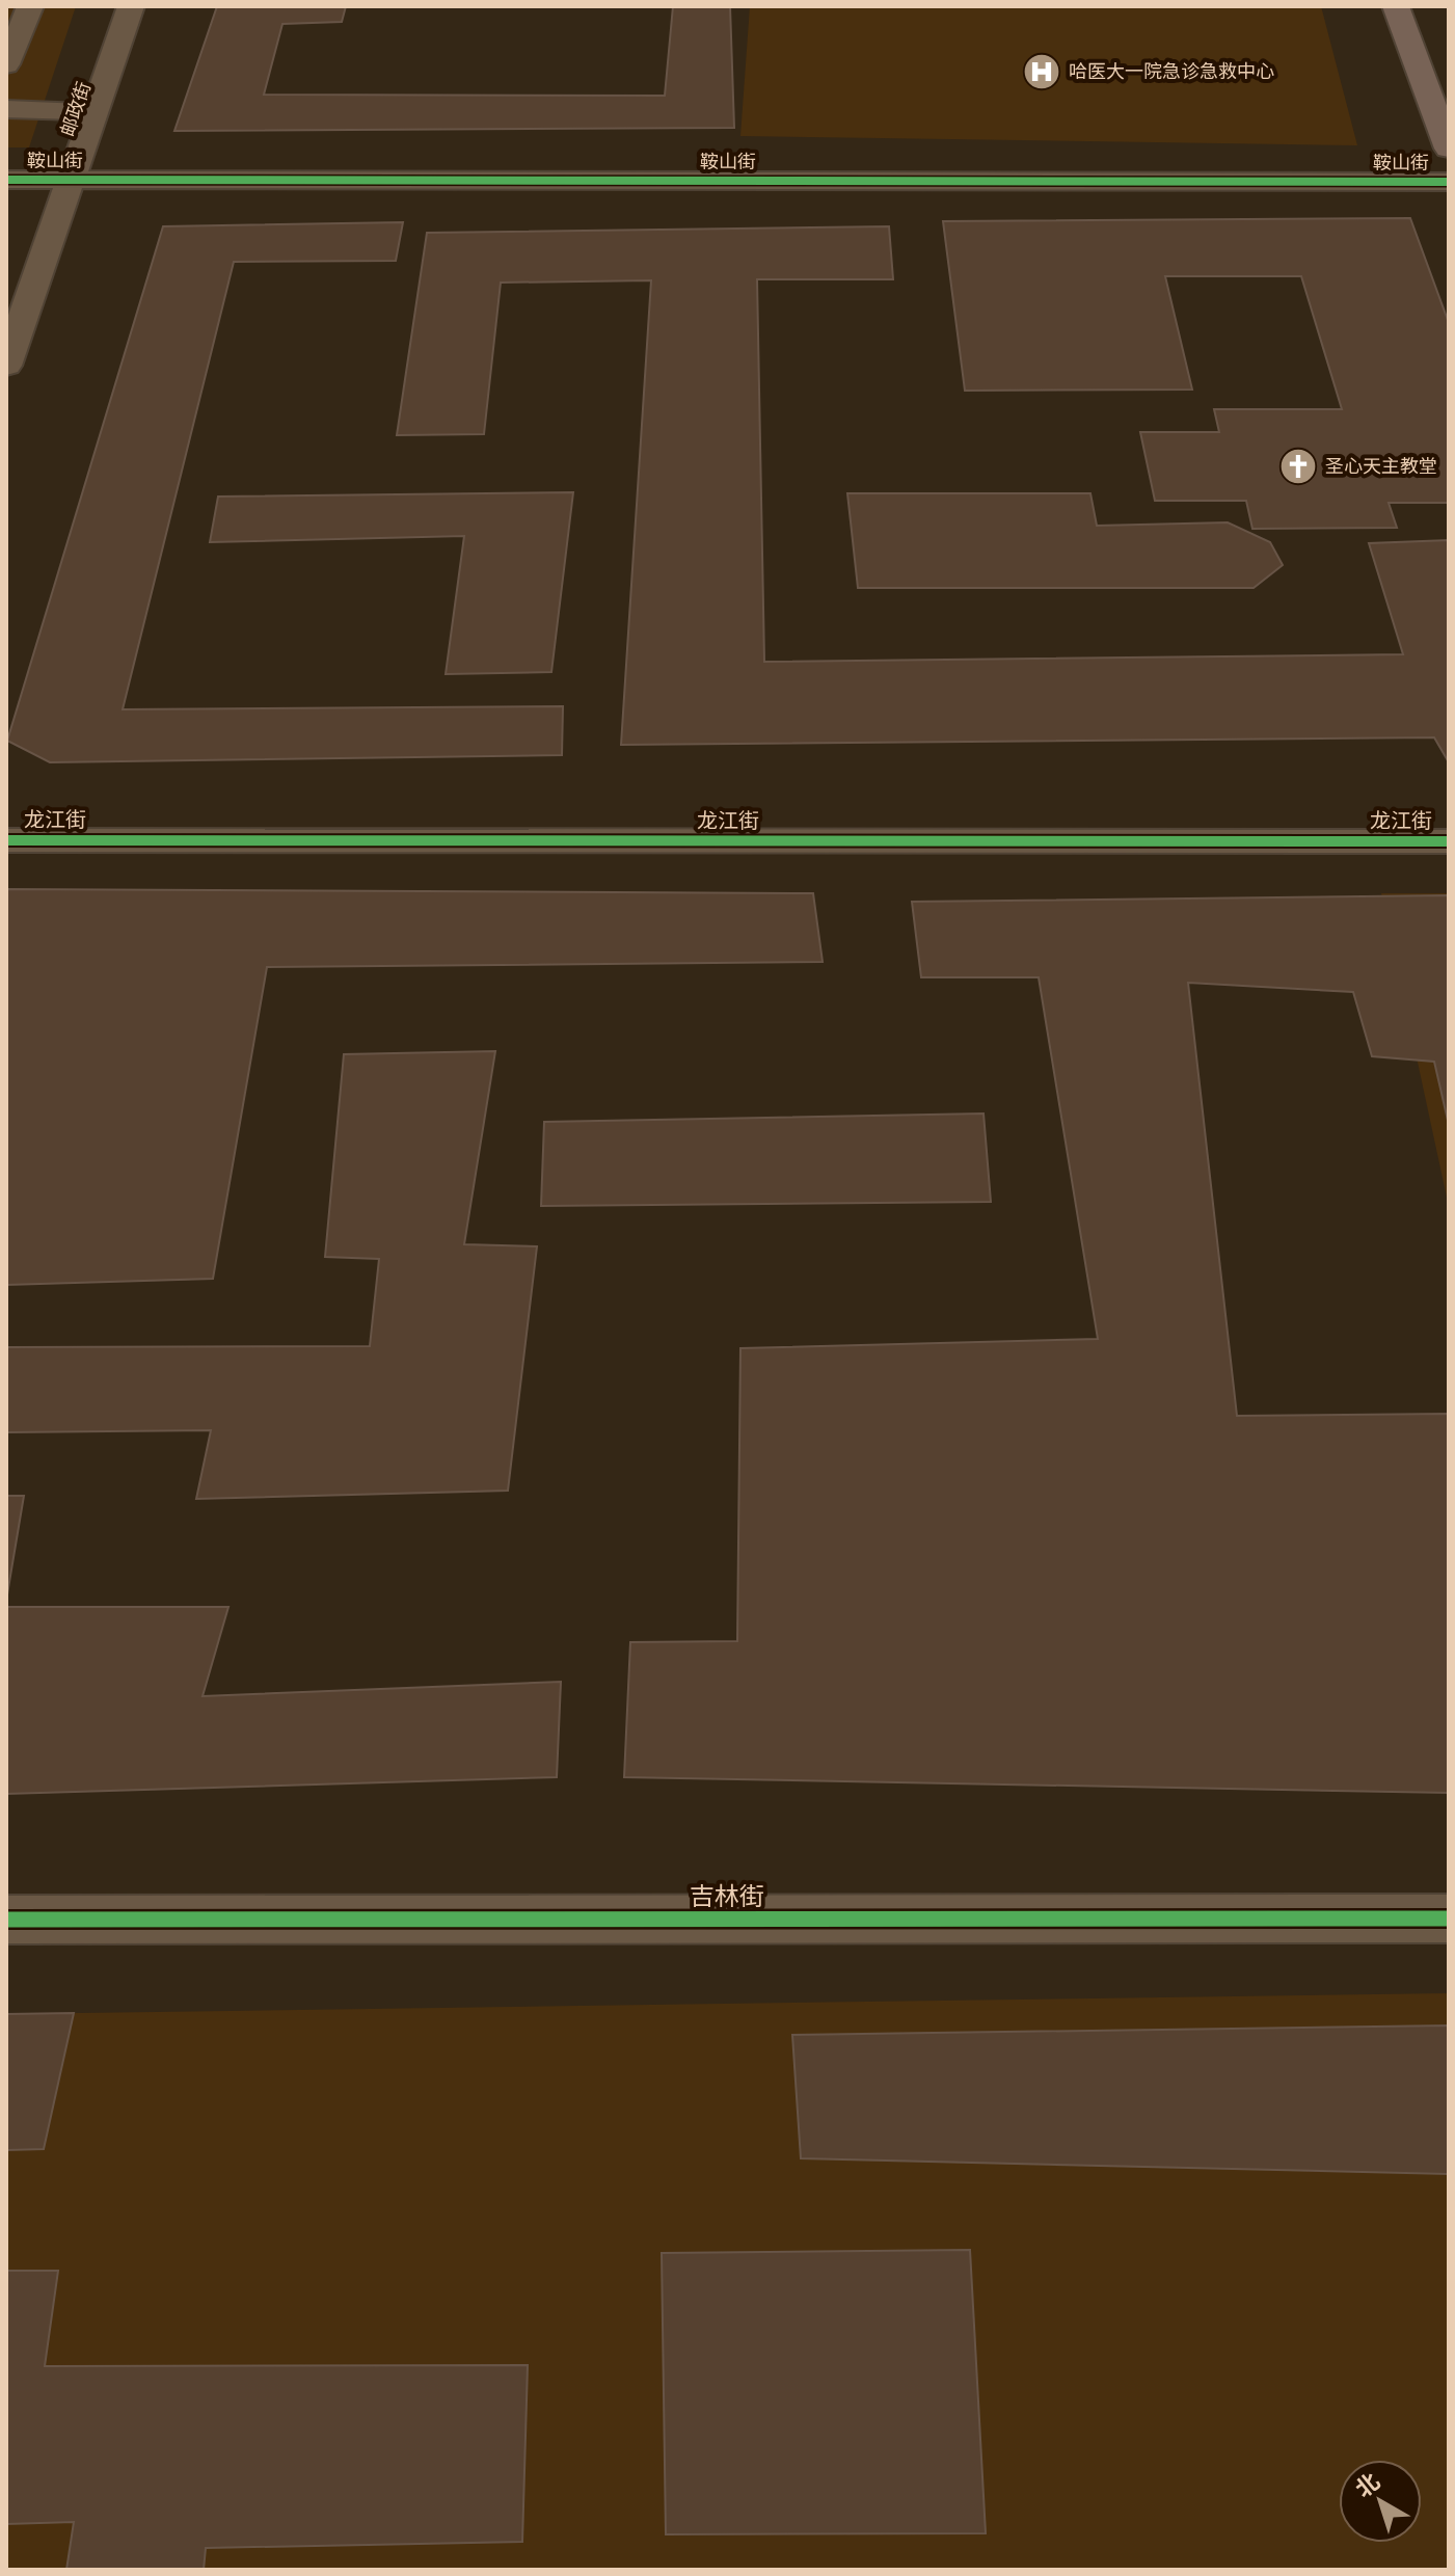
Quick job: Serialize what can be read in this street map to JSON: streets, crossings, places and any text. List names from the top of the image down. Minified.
{"streets":{"street":["邮政街","鞍山街","龙江街","吉林街"]},"crossings":[["邮政街","鞍山街"]],"places":{"hospital":["哈医大一院急诊急救中心"],"church":["圣心天主教堂"]},"north":"top left"}
